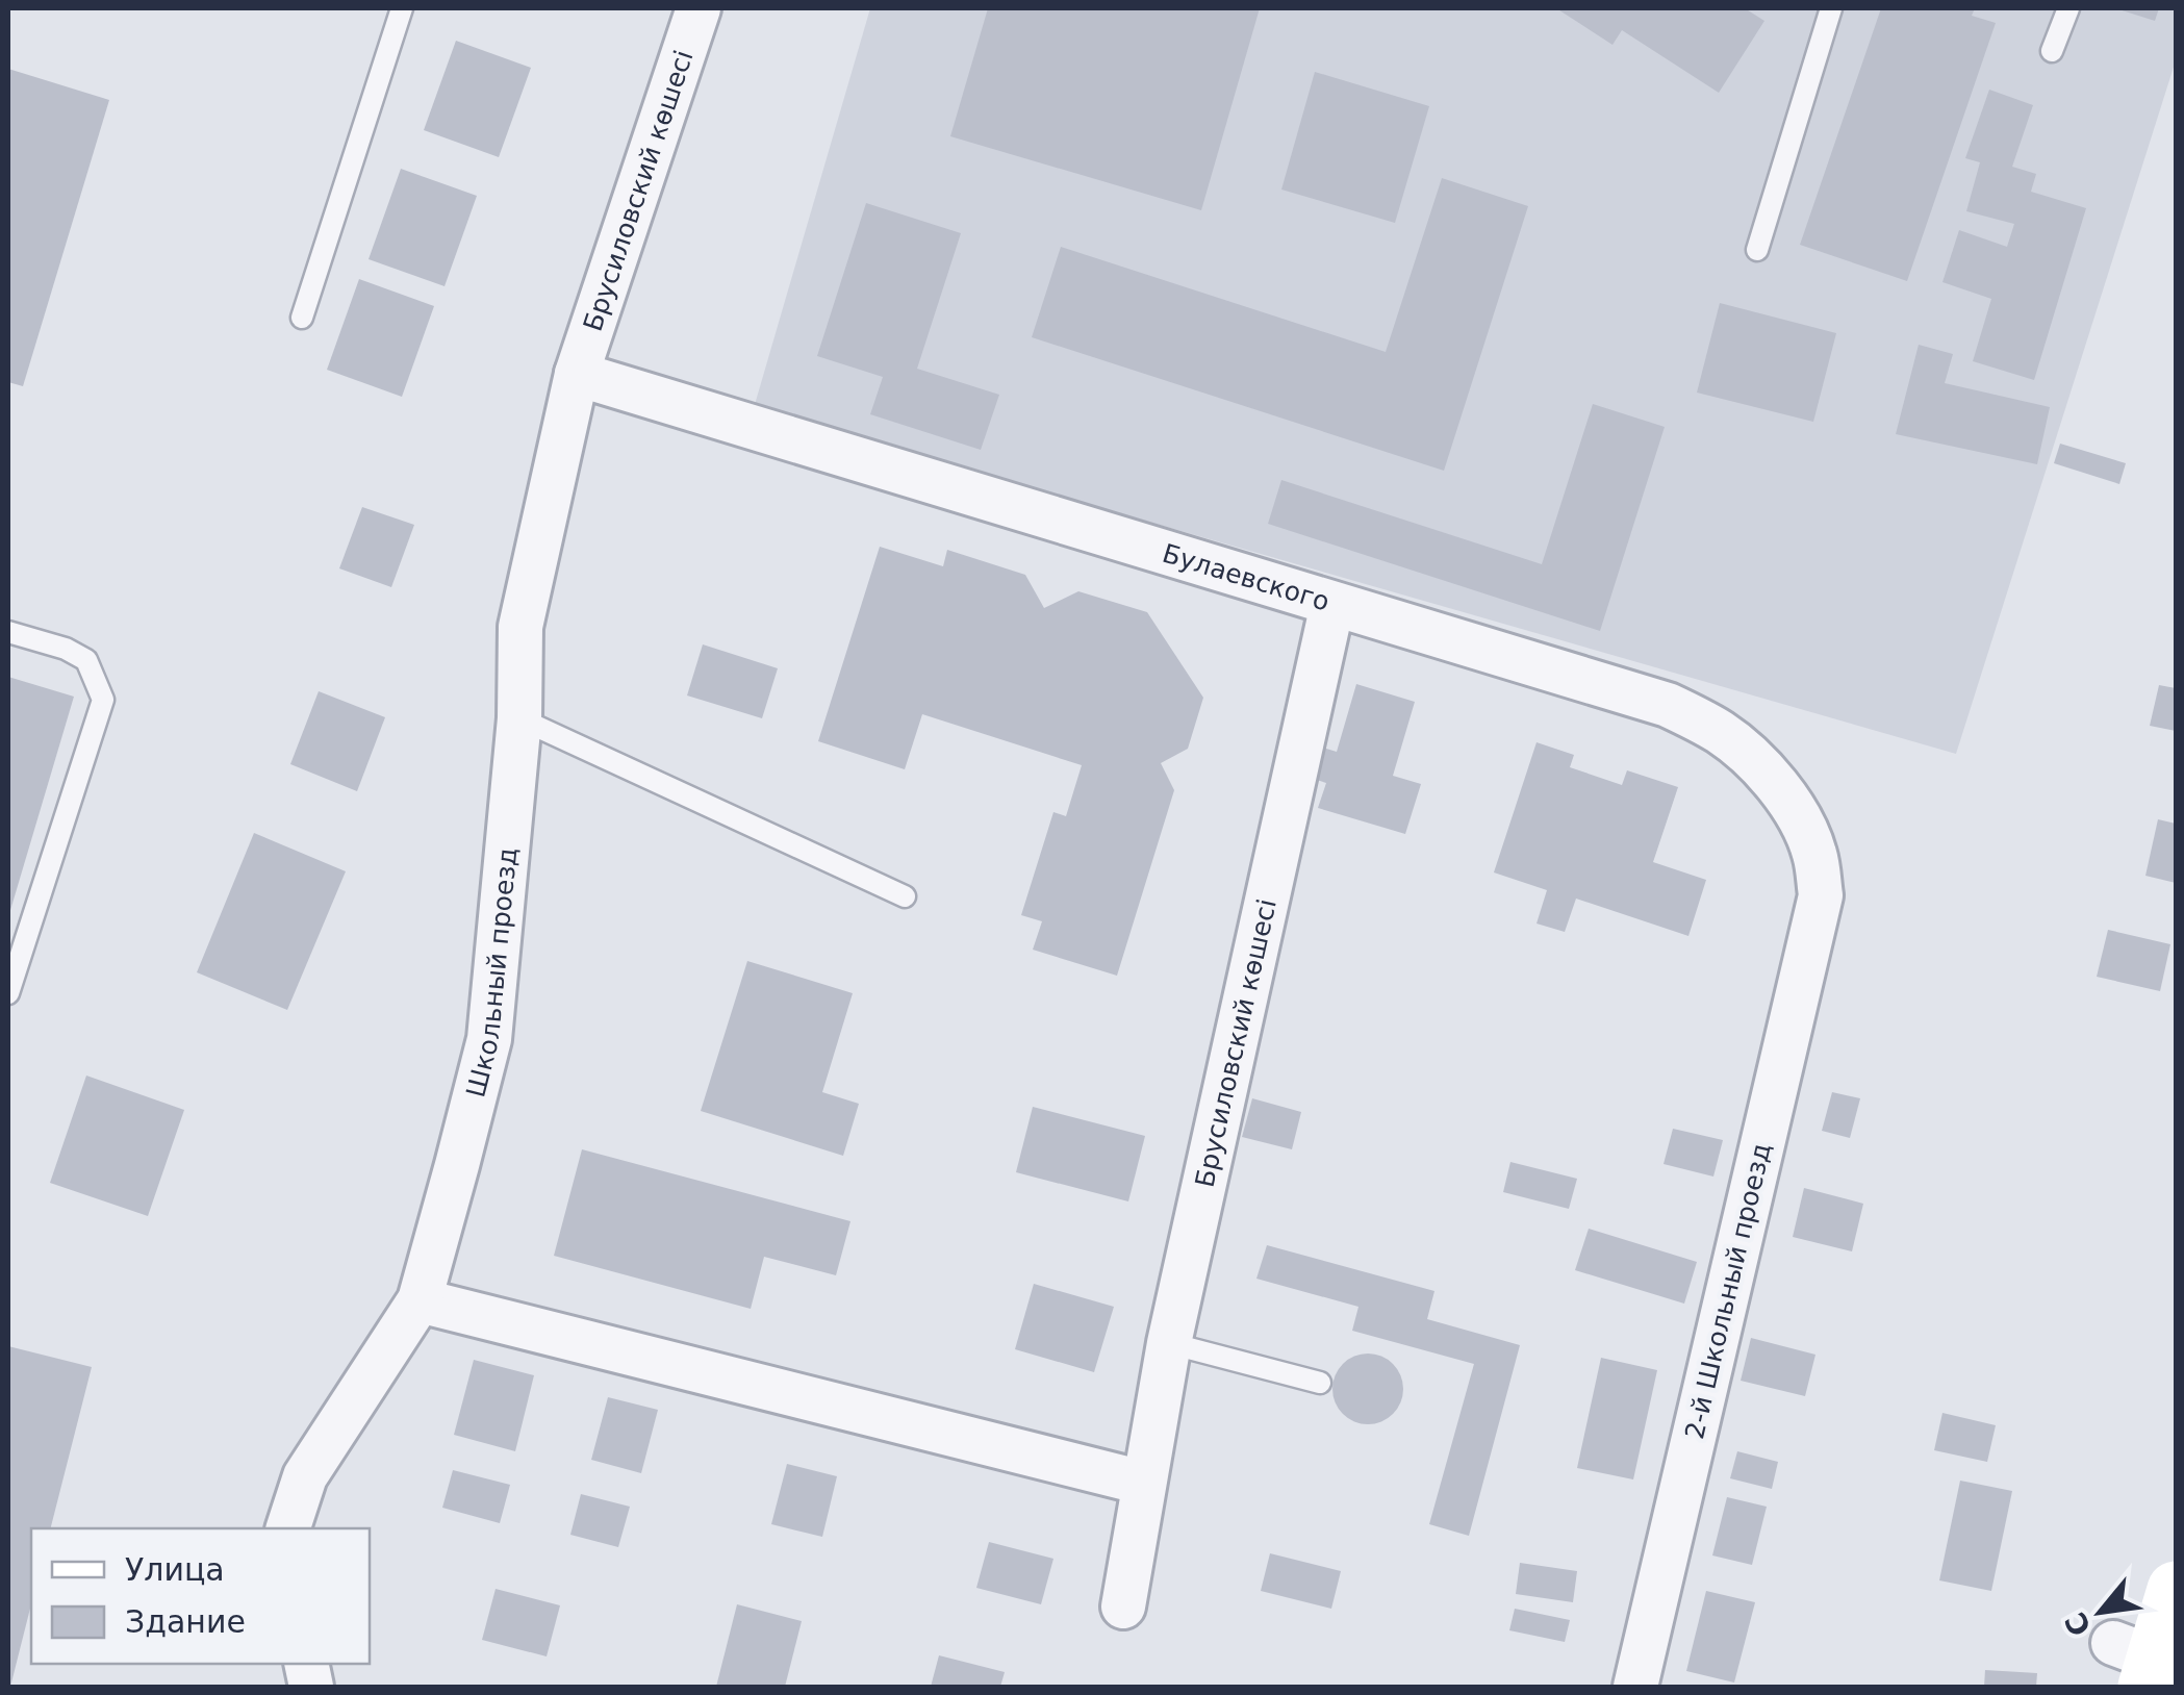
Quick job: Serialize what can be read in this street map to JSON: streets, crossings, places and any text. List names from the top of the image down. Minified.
{"streets":{"street":["Брусиловский көшесі","Булаевского","Школьный проезд","2-й Школьный проезд"]},"crossings":[["Брусиловский көшесі","Булаевского"],["Брусиловский көшесі","Школьный проезд"],["Булаевского","Школьный проезд"],["Булаевского","2-й Школьный проезд"]],"legend":["Улица","Здание"],"north":"bottom left"}
